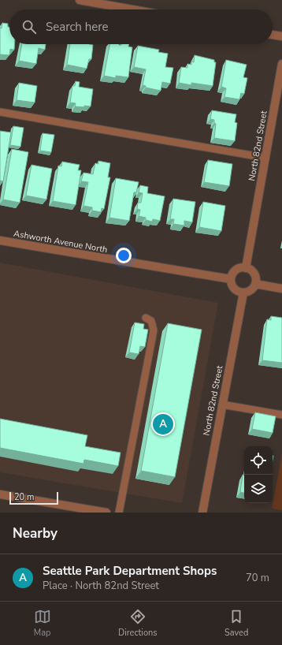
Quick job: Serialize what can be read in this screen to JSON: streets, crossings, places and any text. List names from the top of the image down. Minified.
{"streets":{"street":["North 82nd Street","Ashworth Avenue North"]},"crossings":[["North 82nd Street","Ashworth Avenue North"]],"scale_bar":"20 m","page":{"search":"Search here","pins":"A","scale":"20 m","heading":"Nearby","list":[{"mark":"A","name":"Seattle Park Department Shops","note":"Place · North 82nd Street","value":"70 m"}],"nav":["Map","Directions","Saved"]}}
